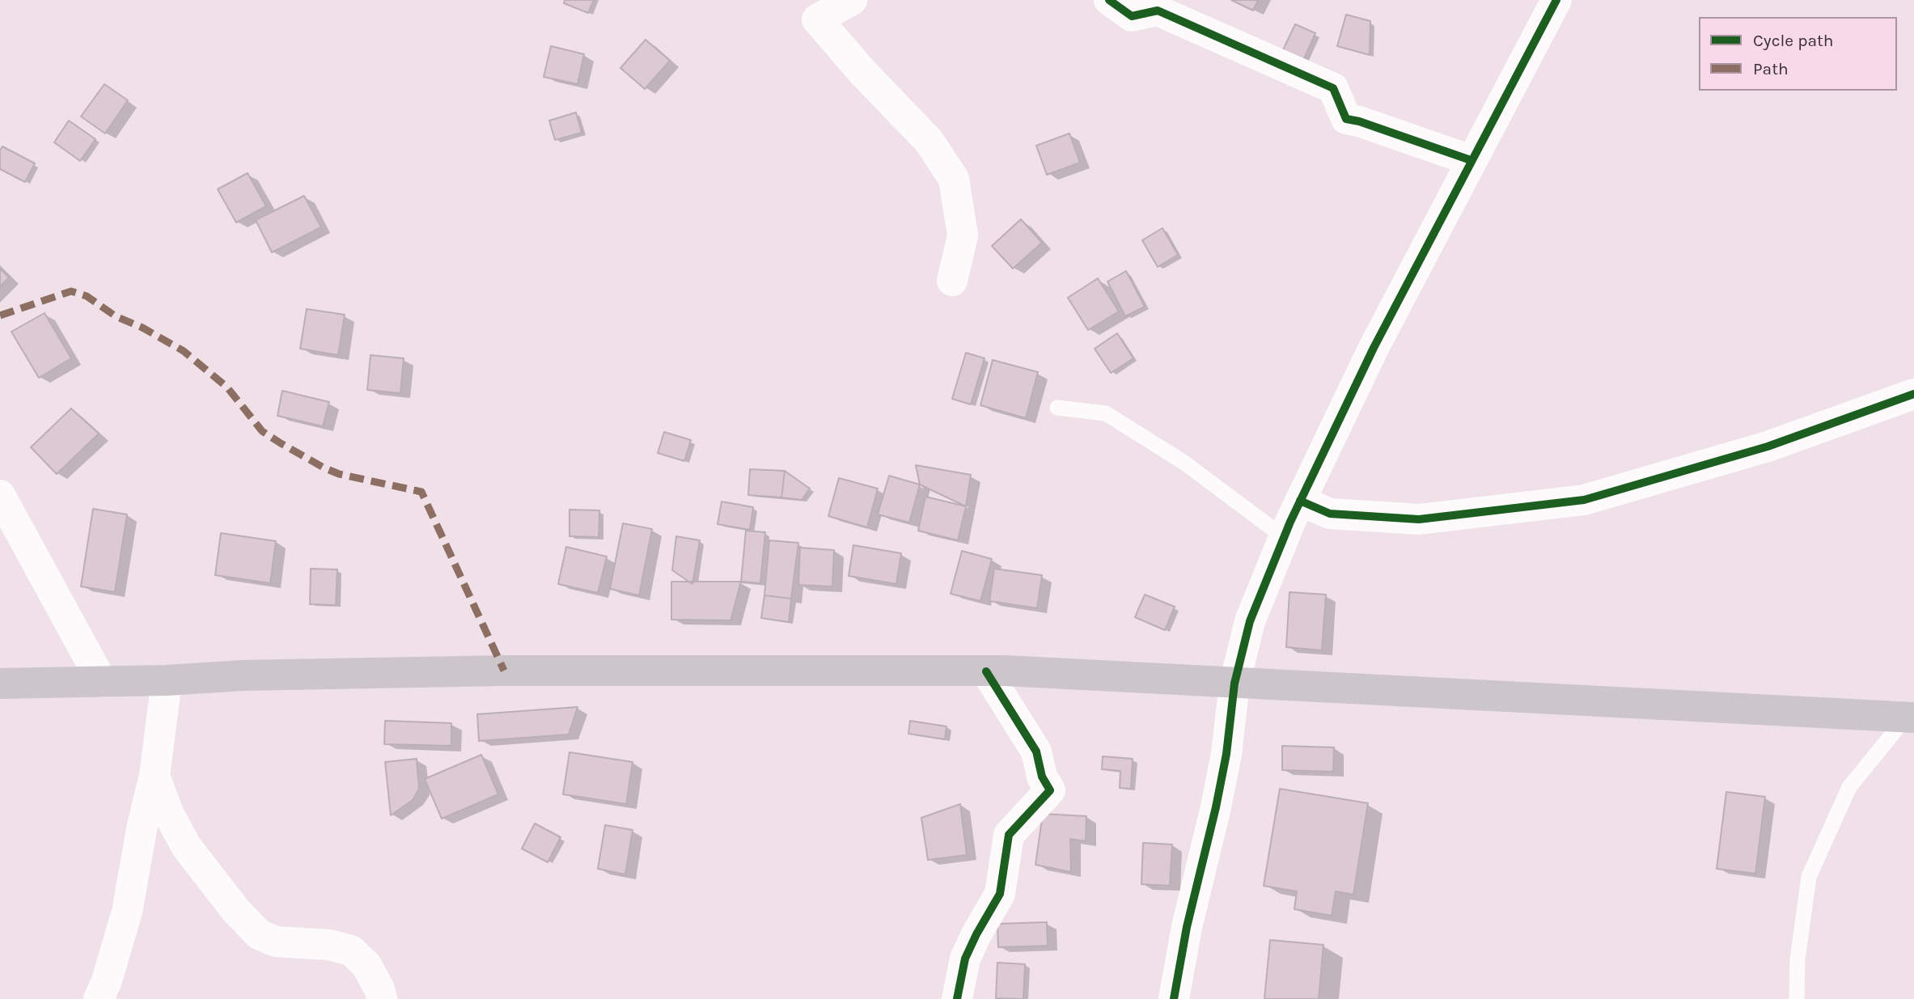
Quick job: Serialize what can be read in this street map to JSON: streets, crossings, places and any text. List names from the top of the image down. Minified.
{"legend":["Cycle path","Path"]}
